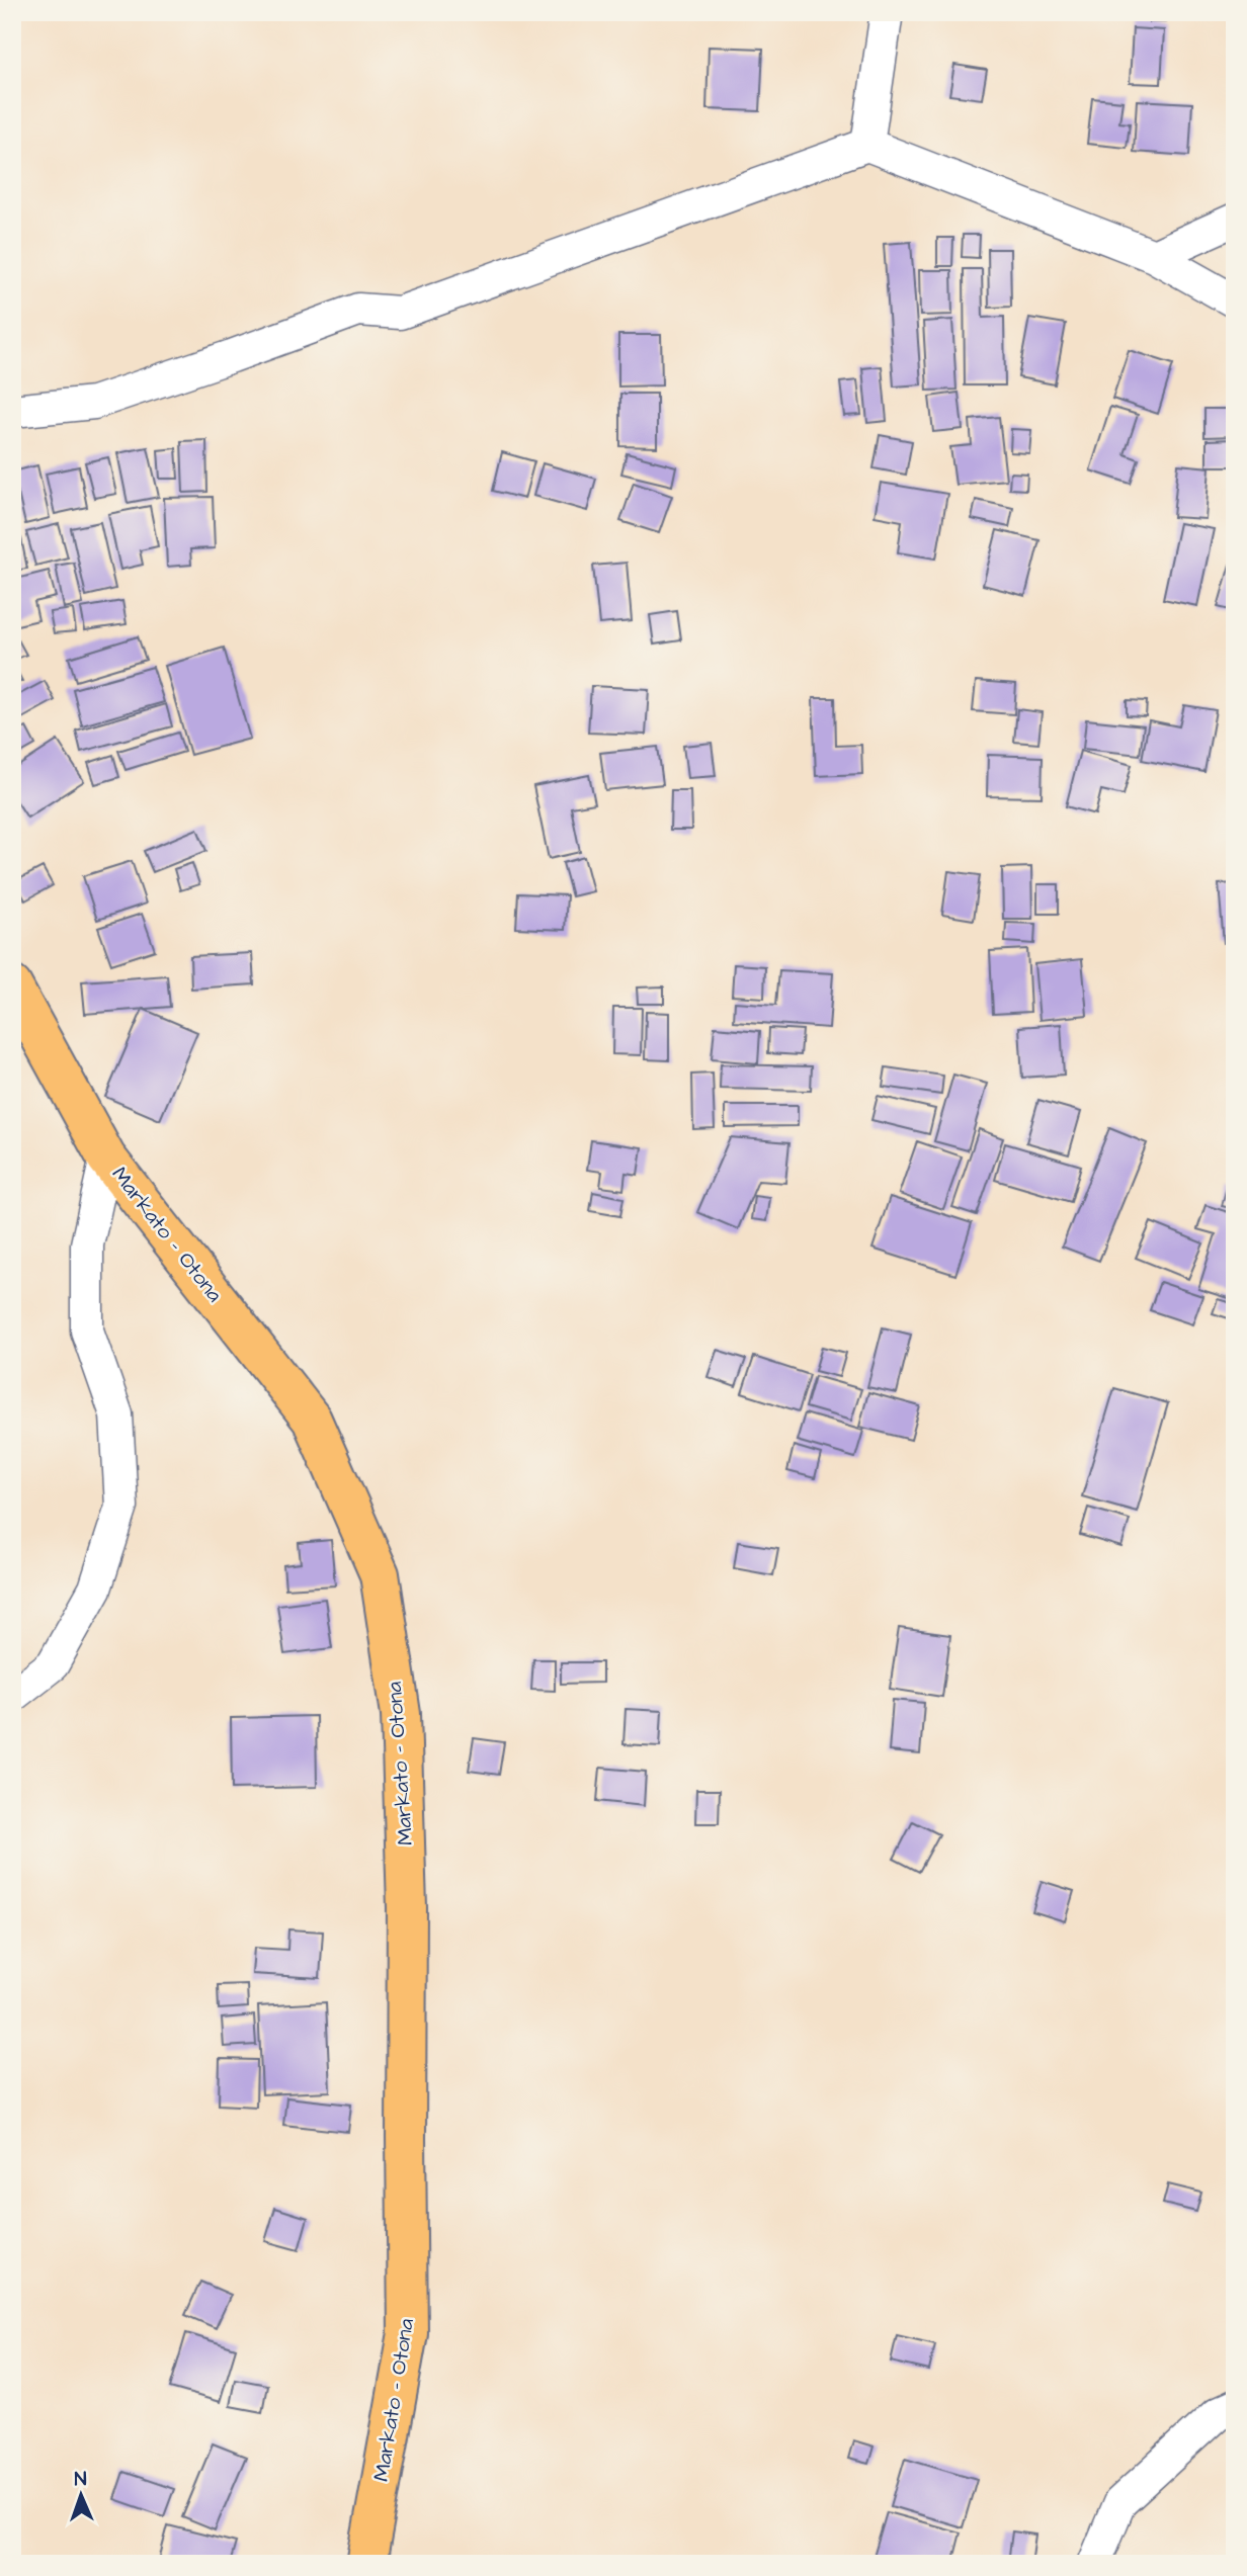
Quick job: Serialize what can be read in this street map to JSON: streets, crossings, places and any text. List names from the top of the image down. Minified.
{"streets":{"main road":["Markato - Otona"]},"north":"top"}
